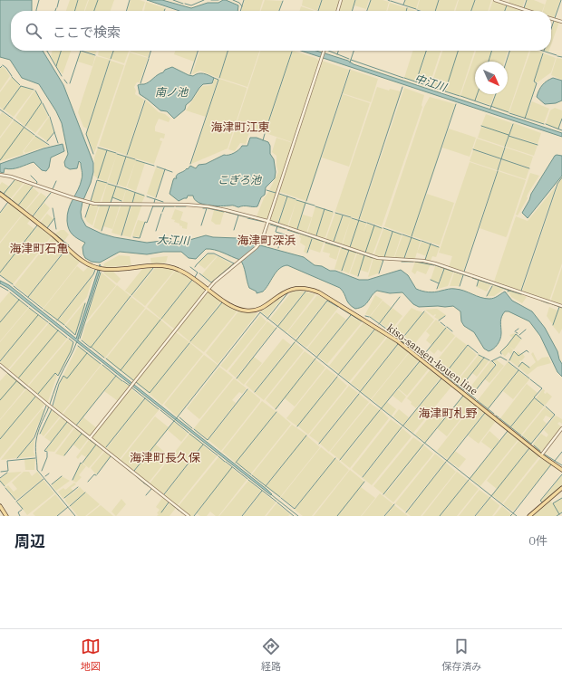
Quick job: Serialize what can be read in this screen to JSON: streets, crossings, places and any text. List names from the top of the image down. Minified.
{"streets":{"main road":["kiso-sansen-kouen line"]},"districts":["海津町江東","海津町深浜","海津町石亀","海津町札野","海津町長久保"],"water":["中江川","南ノ池","こぎろ池","大江川"],"north":"bottom right","page":{"search":"ここで検索","heading":["周辺","0件"],"nav":["地図","経路","保存済み"]}}
